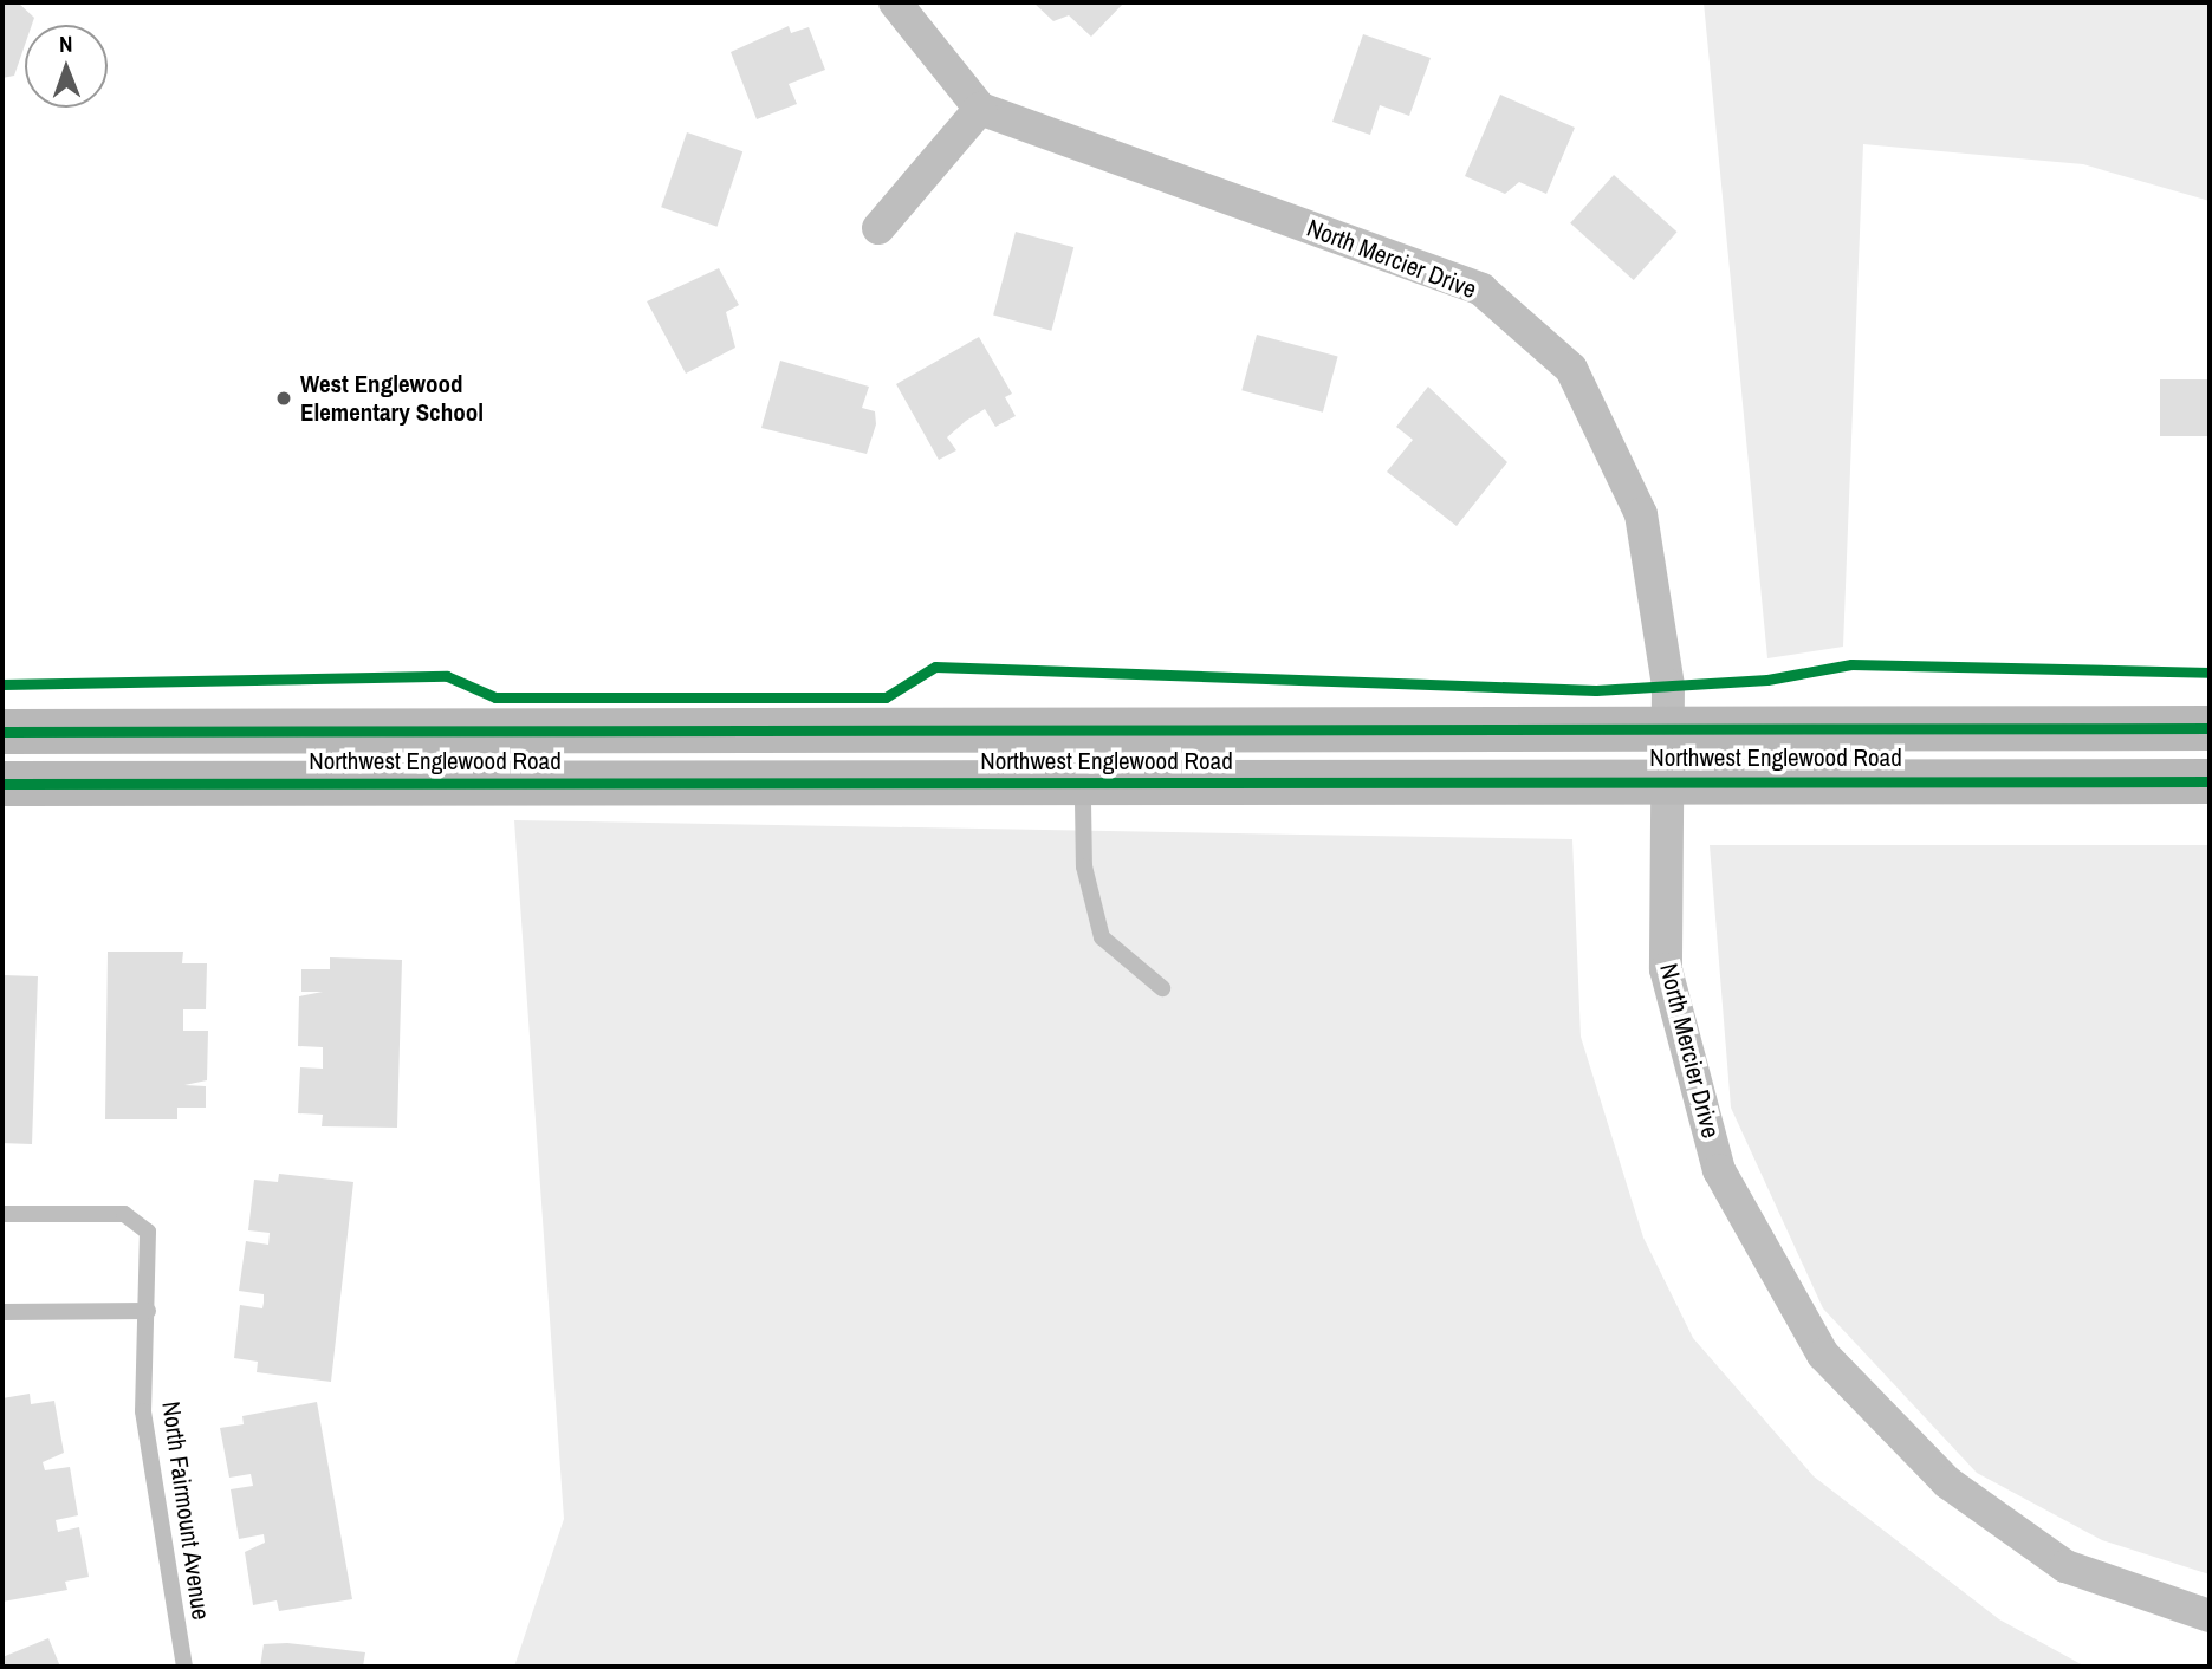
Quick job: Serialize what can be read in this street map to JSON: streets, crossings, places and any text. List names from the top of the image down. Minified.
{"streets":{"main road":["Northwest Englewood Road"],"street":["North Mercier Drive"],"lane":["North Fairmount Avenue"]},"crossings":[["North Mercier Drive","Northwest Englewood Road"]],"places":["West Englewood Elementary School"],"north":"top"}
